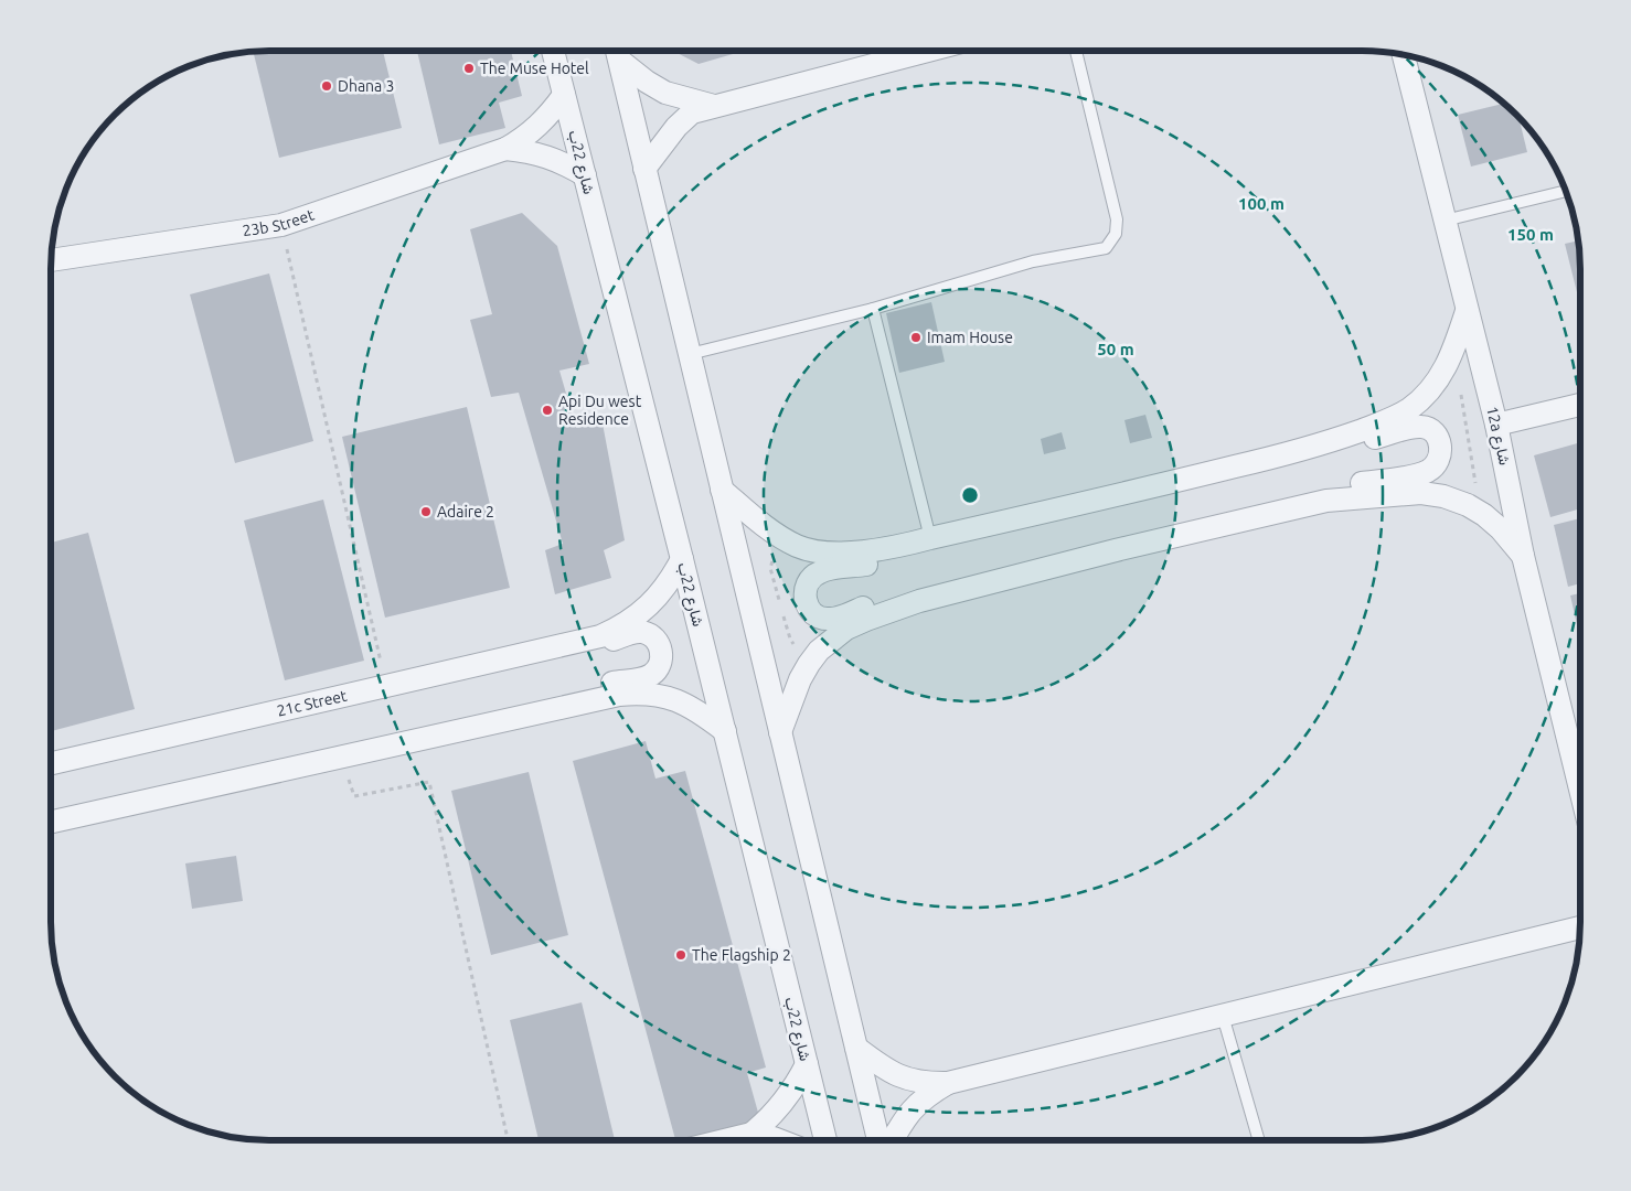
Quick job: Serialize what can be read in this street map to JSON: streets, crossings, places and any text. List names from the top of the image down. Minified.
{"streets":{"street":["شارع 22ب","23b Street","12a شارع","21c Street"]},"crossings":[["شارع 22ب","23b Street"],["شارع 22ب","21c Street"]],"places":["The Muse Hotel","Dhana 3","Imam House","Api Du west Residence","Adaire 2","The Flagship 2"],"rings":["100 m","150 m","50 m"]}
